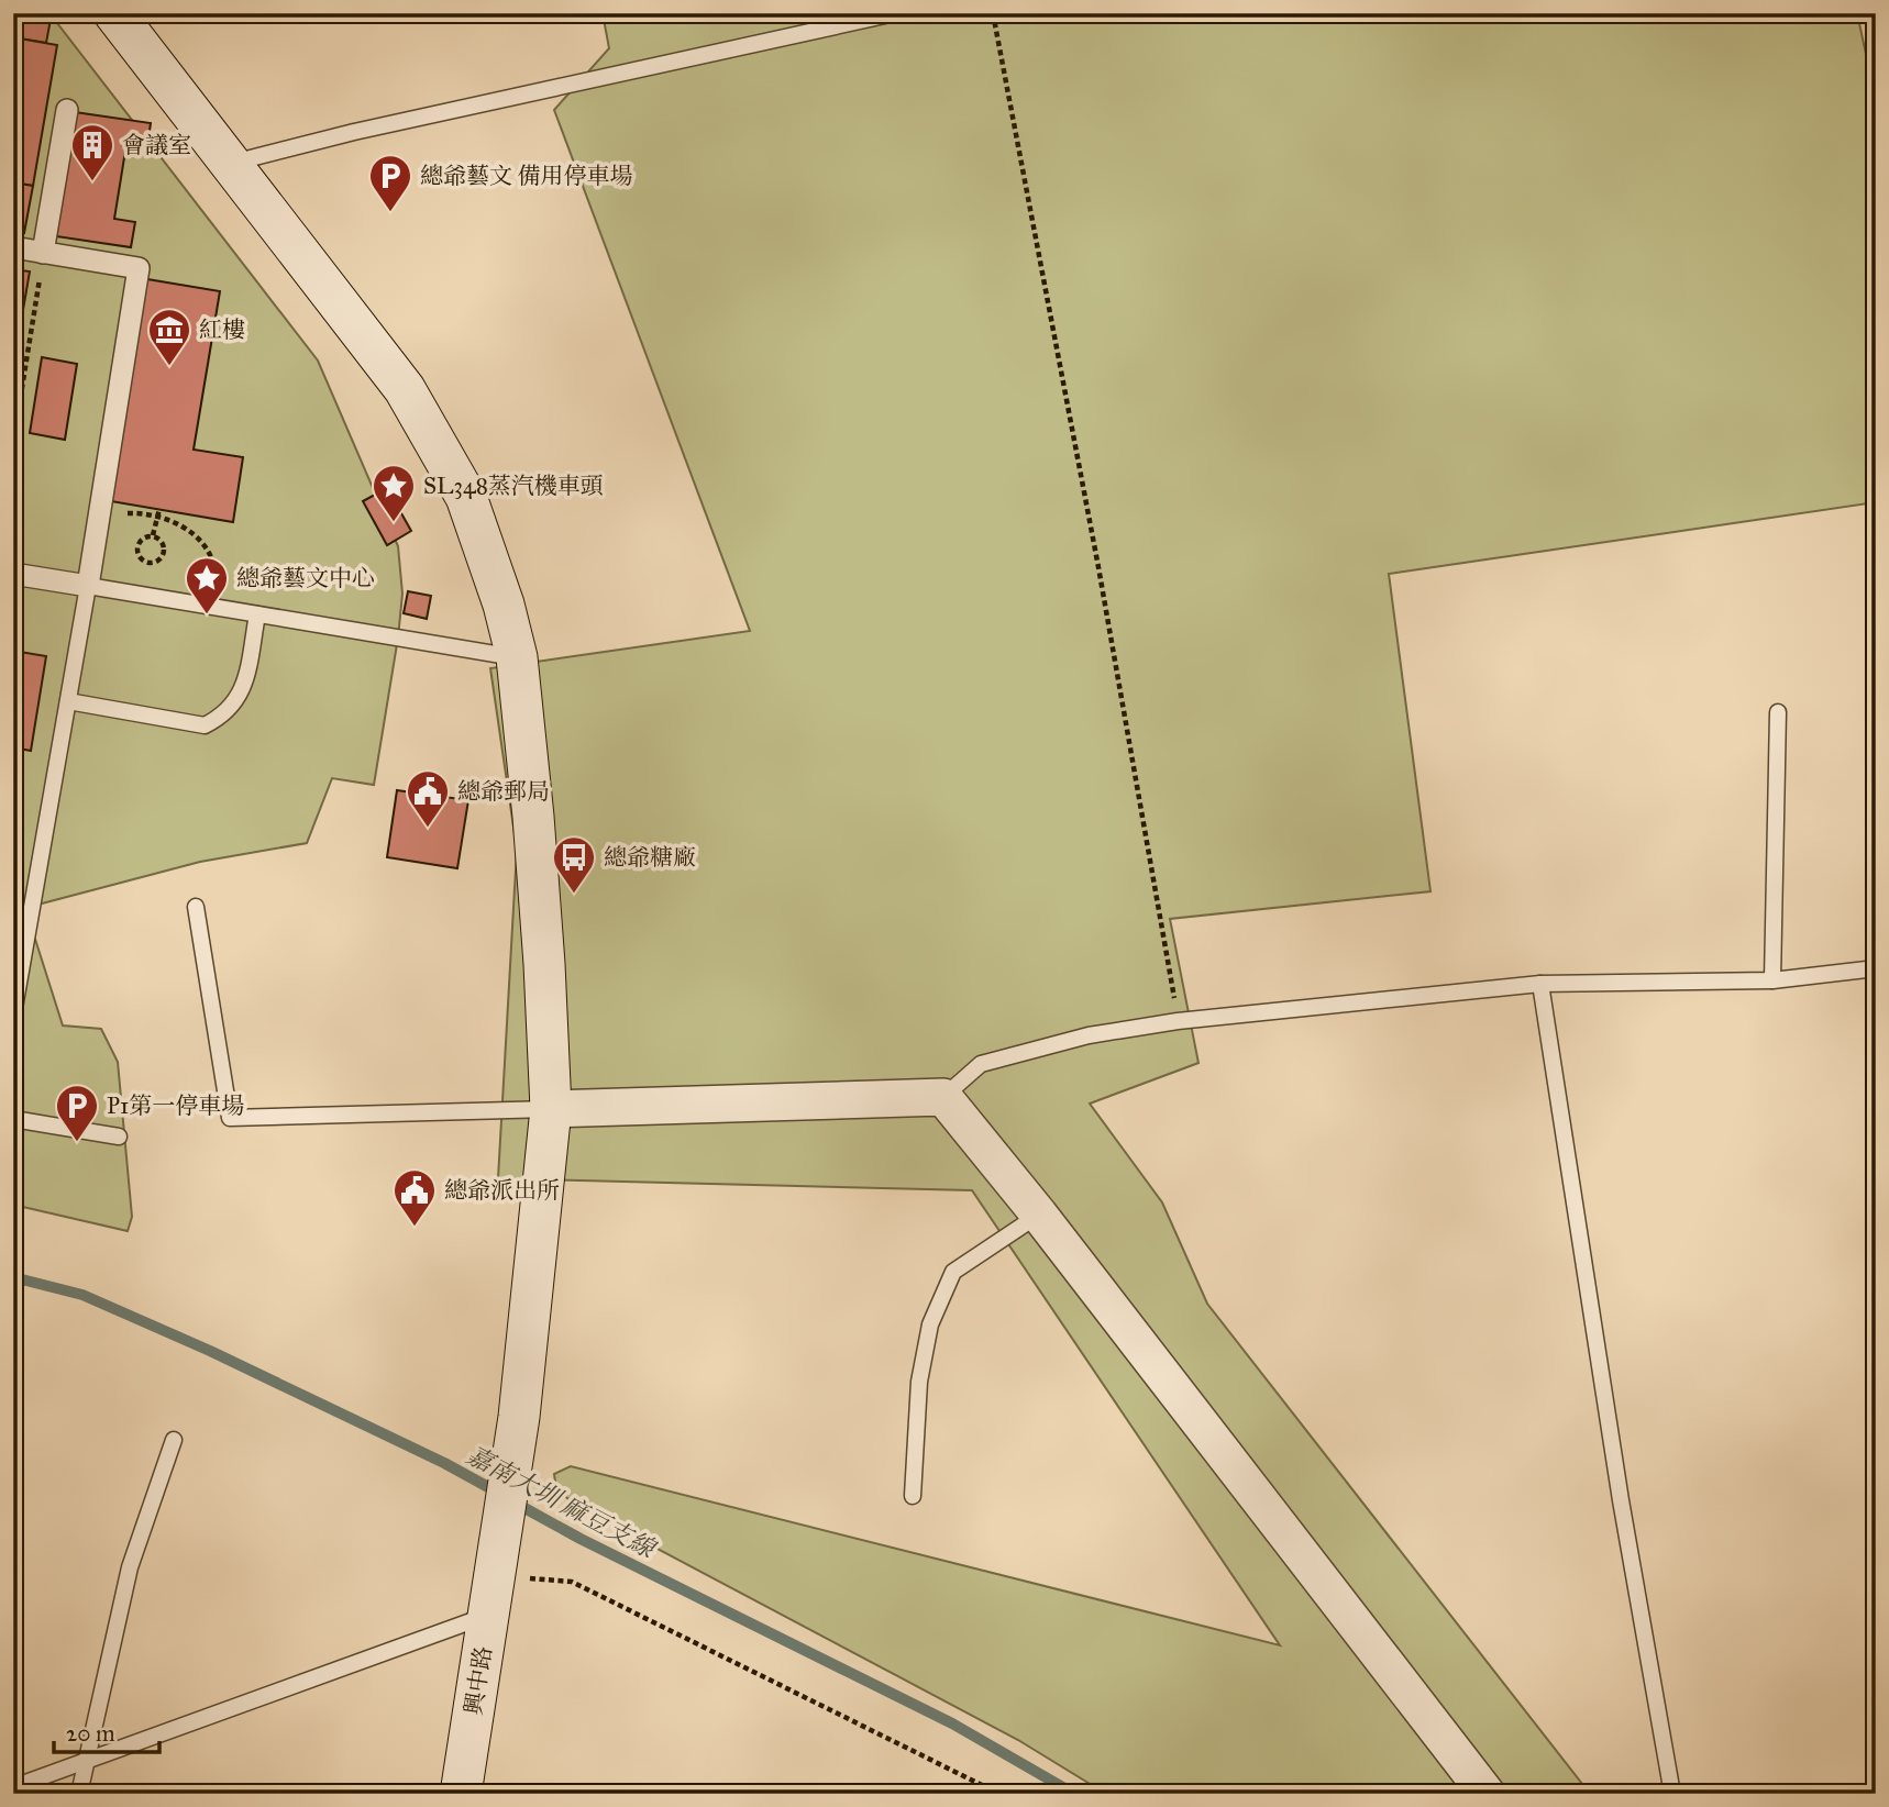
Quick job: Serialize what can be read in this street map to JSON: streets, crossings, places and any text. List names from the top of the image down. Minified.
{"streets":{"main road":["興中路"]},"water":["嘉南大圳 麻豆支線"],"places":{"building":["會議室"],"parking":["總爺藝文 備用停車場","P1第一停車場"],"museum":["紅樓"],"place":["SL348蒸汽機車頭","總爺藝文中心"],"public building":["總爺郵局","總爺派出所"],"bus stop":["總爺糖廠"]},"scale_bar":"20 m"}
